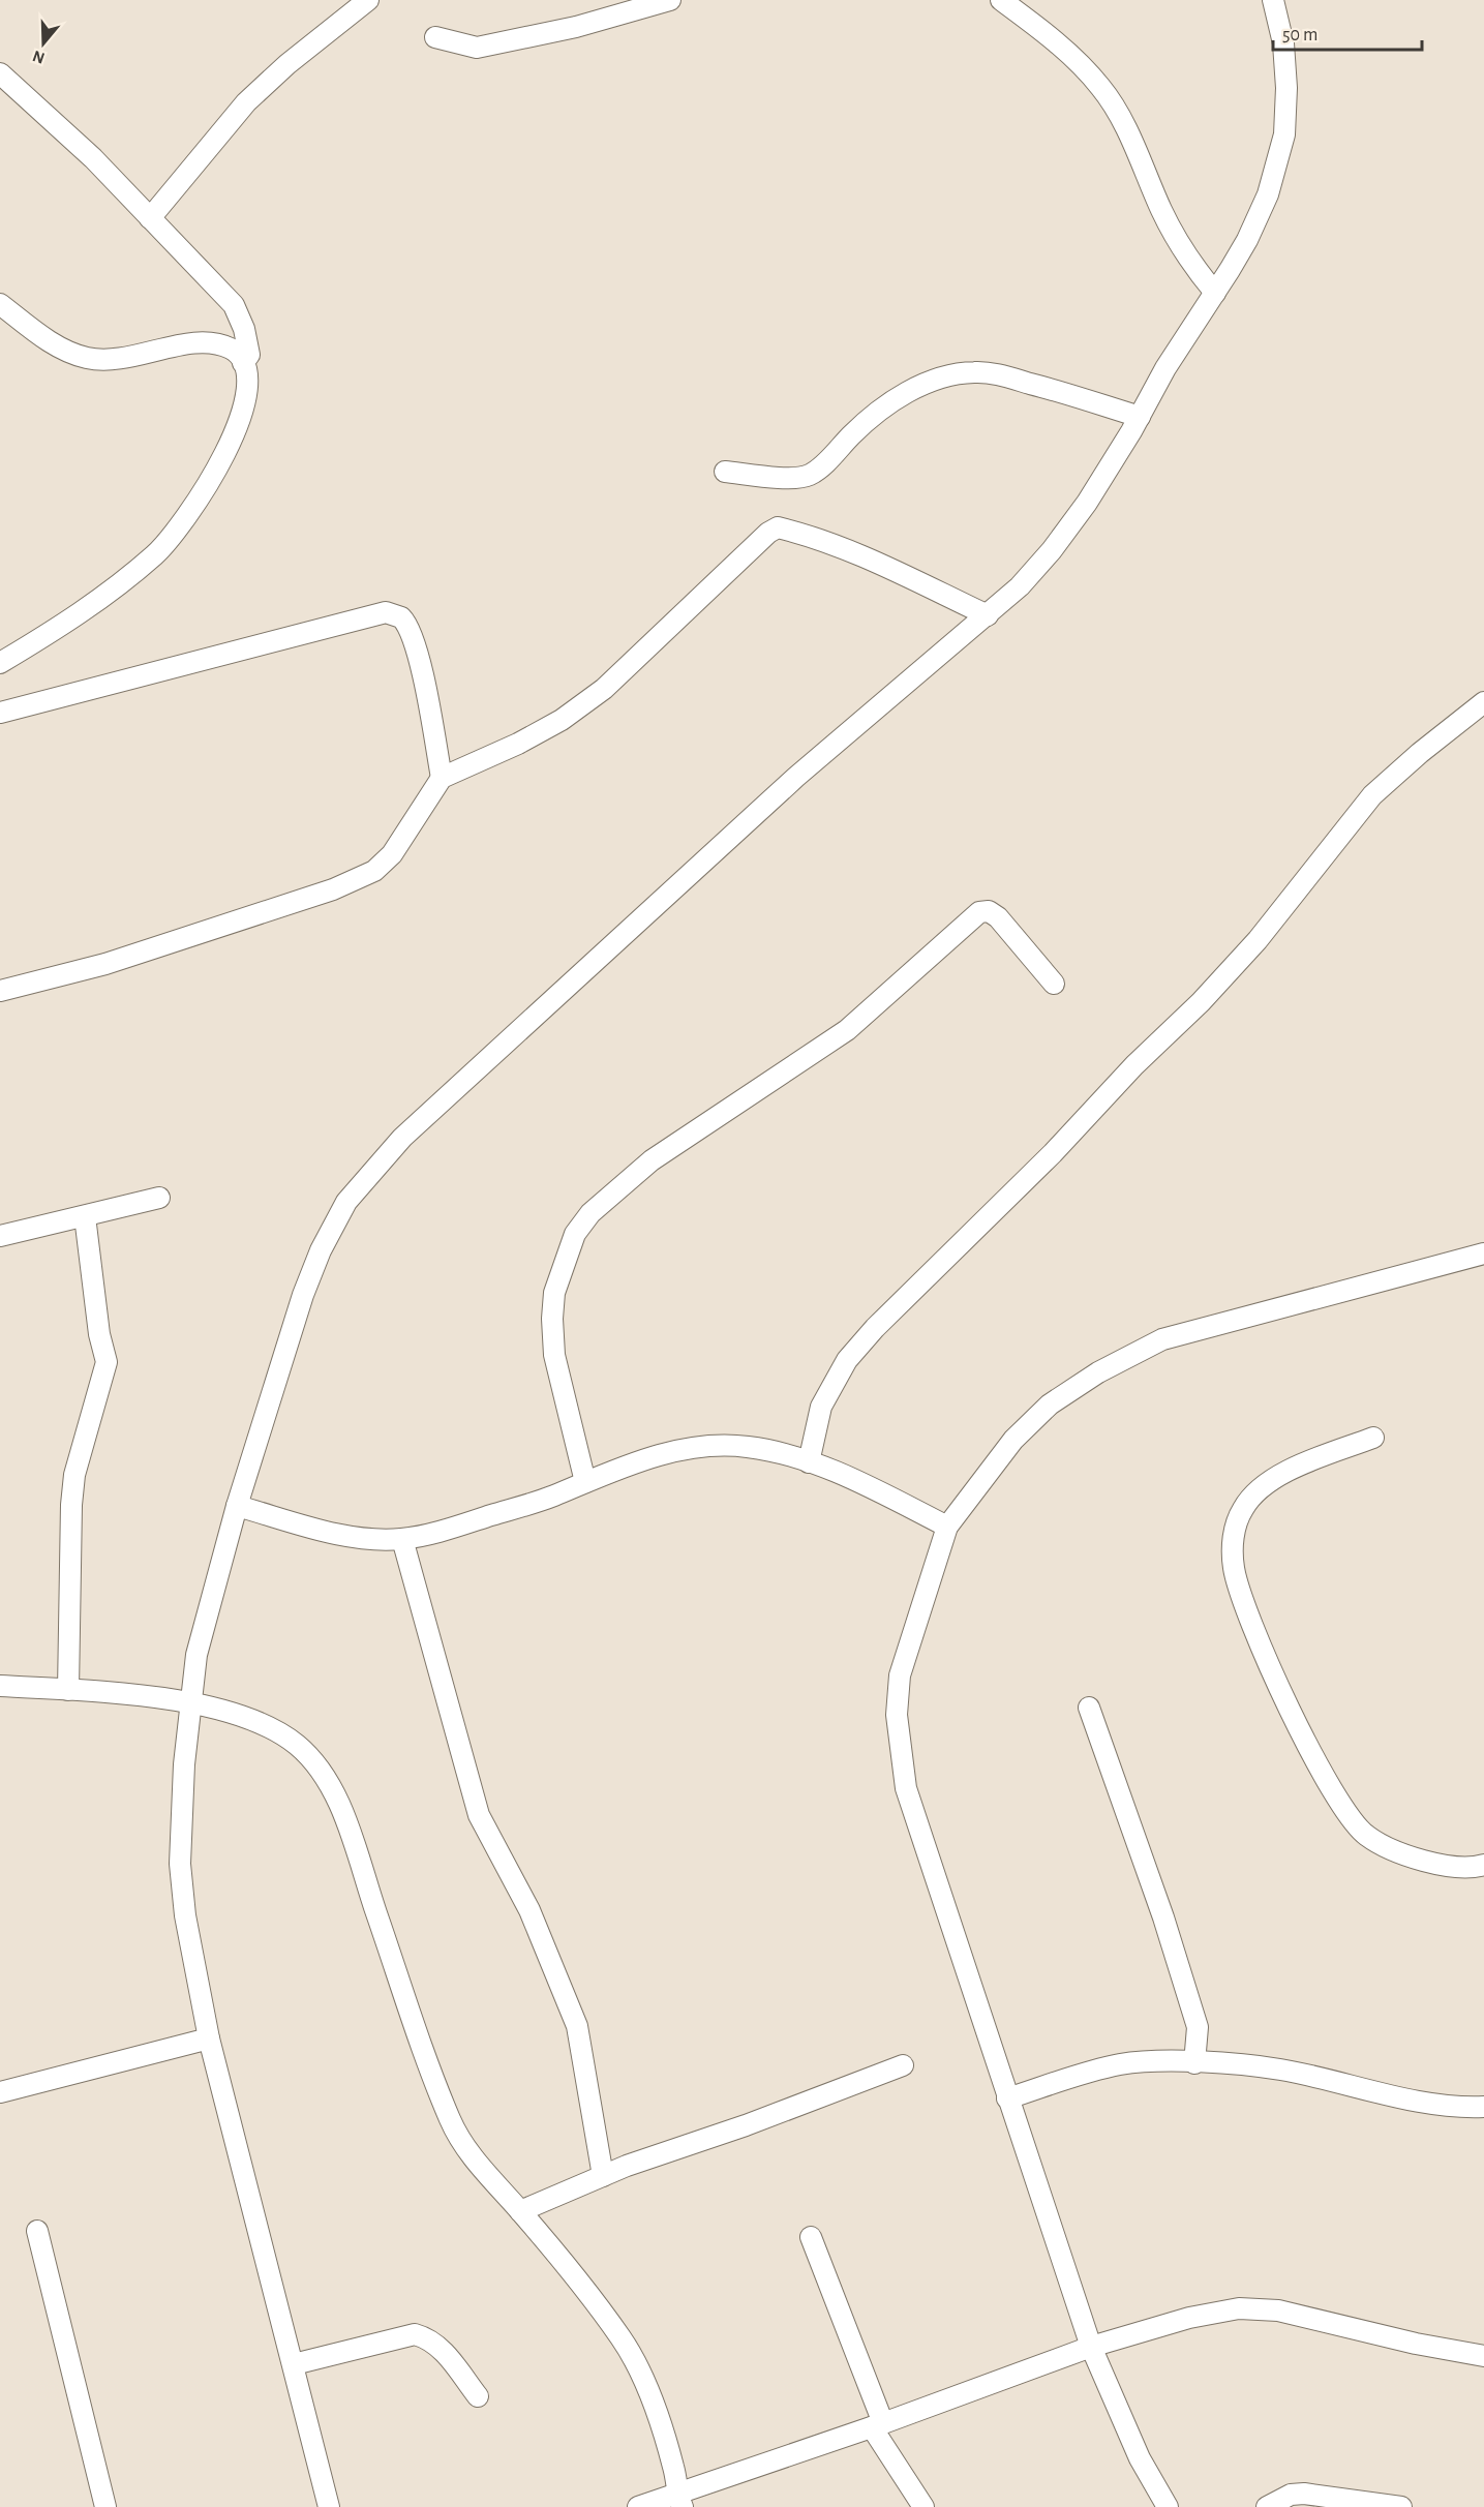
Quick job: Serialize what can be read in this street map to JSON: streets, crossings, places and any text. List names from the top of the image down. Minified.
{"scale_bar":"50 m","north":"bottom"}
